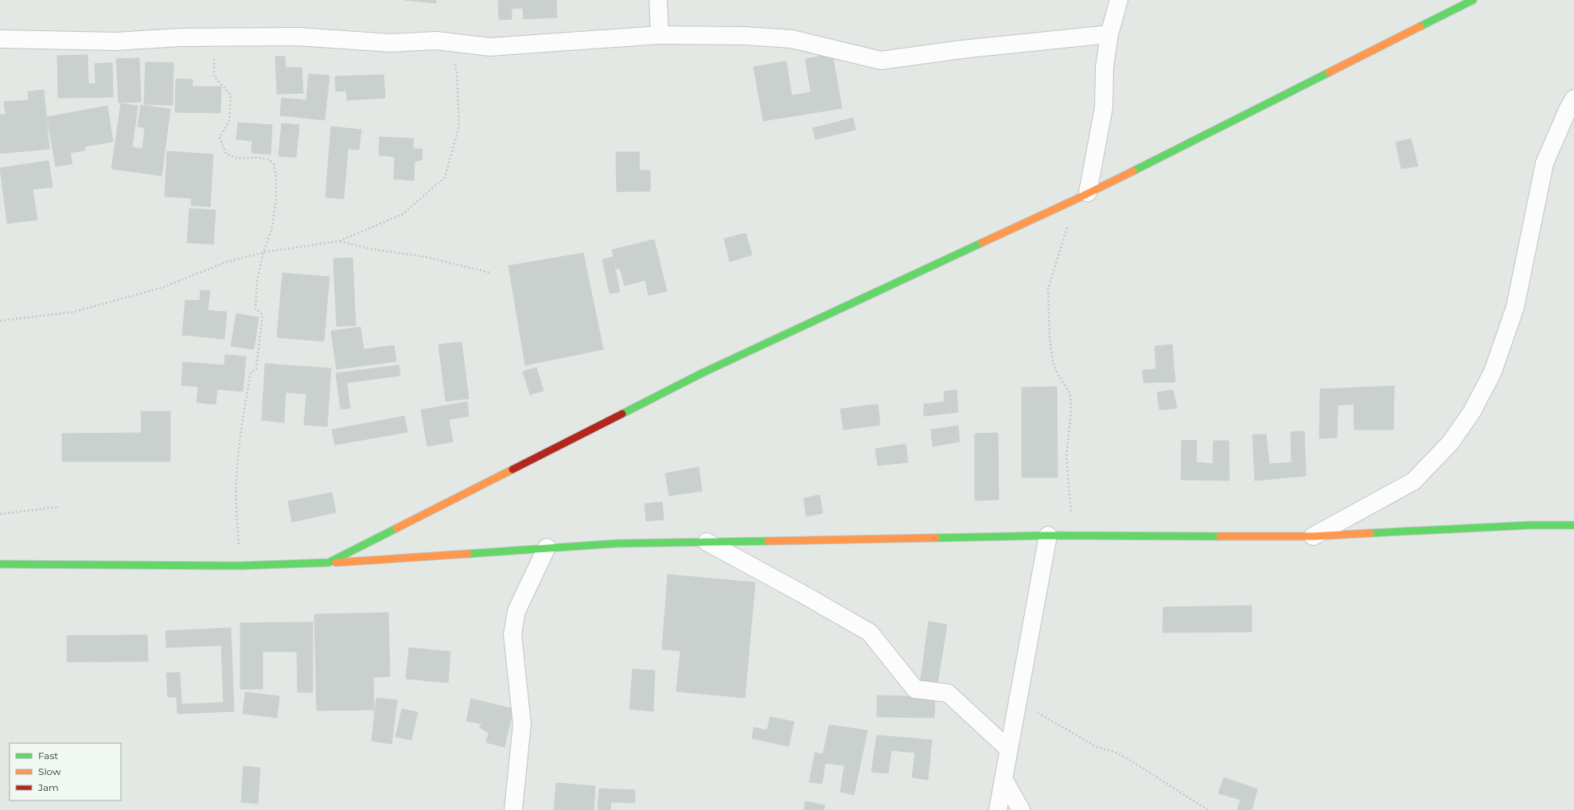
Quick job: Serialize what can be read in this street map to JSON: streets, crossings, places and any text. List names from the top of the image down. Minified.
{"legend":["Fast","Slow","Jam"]}
